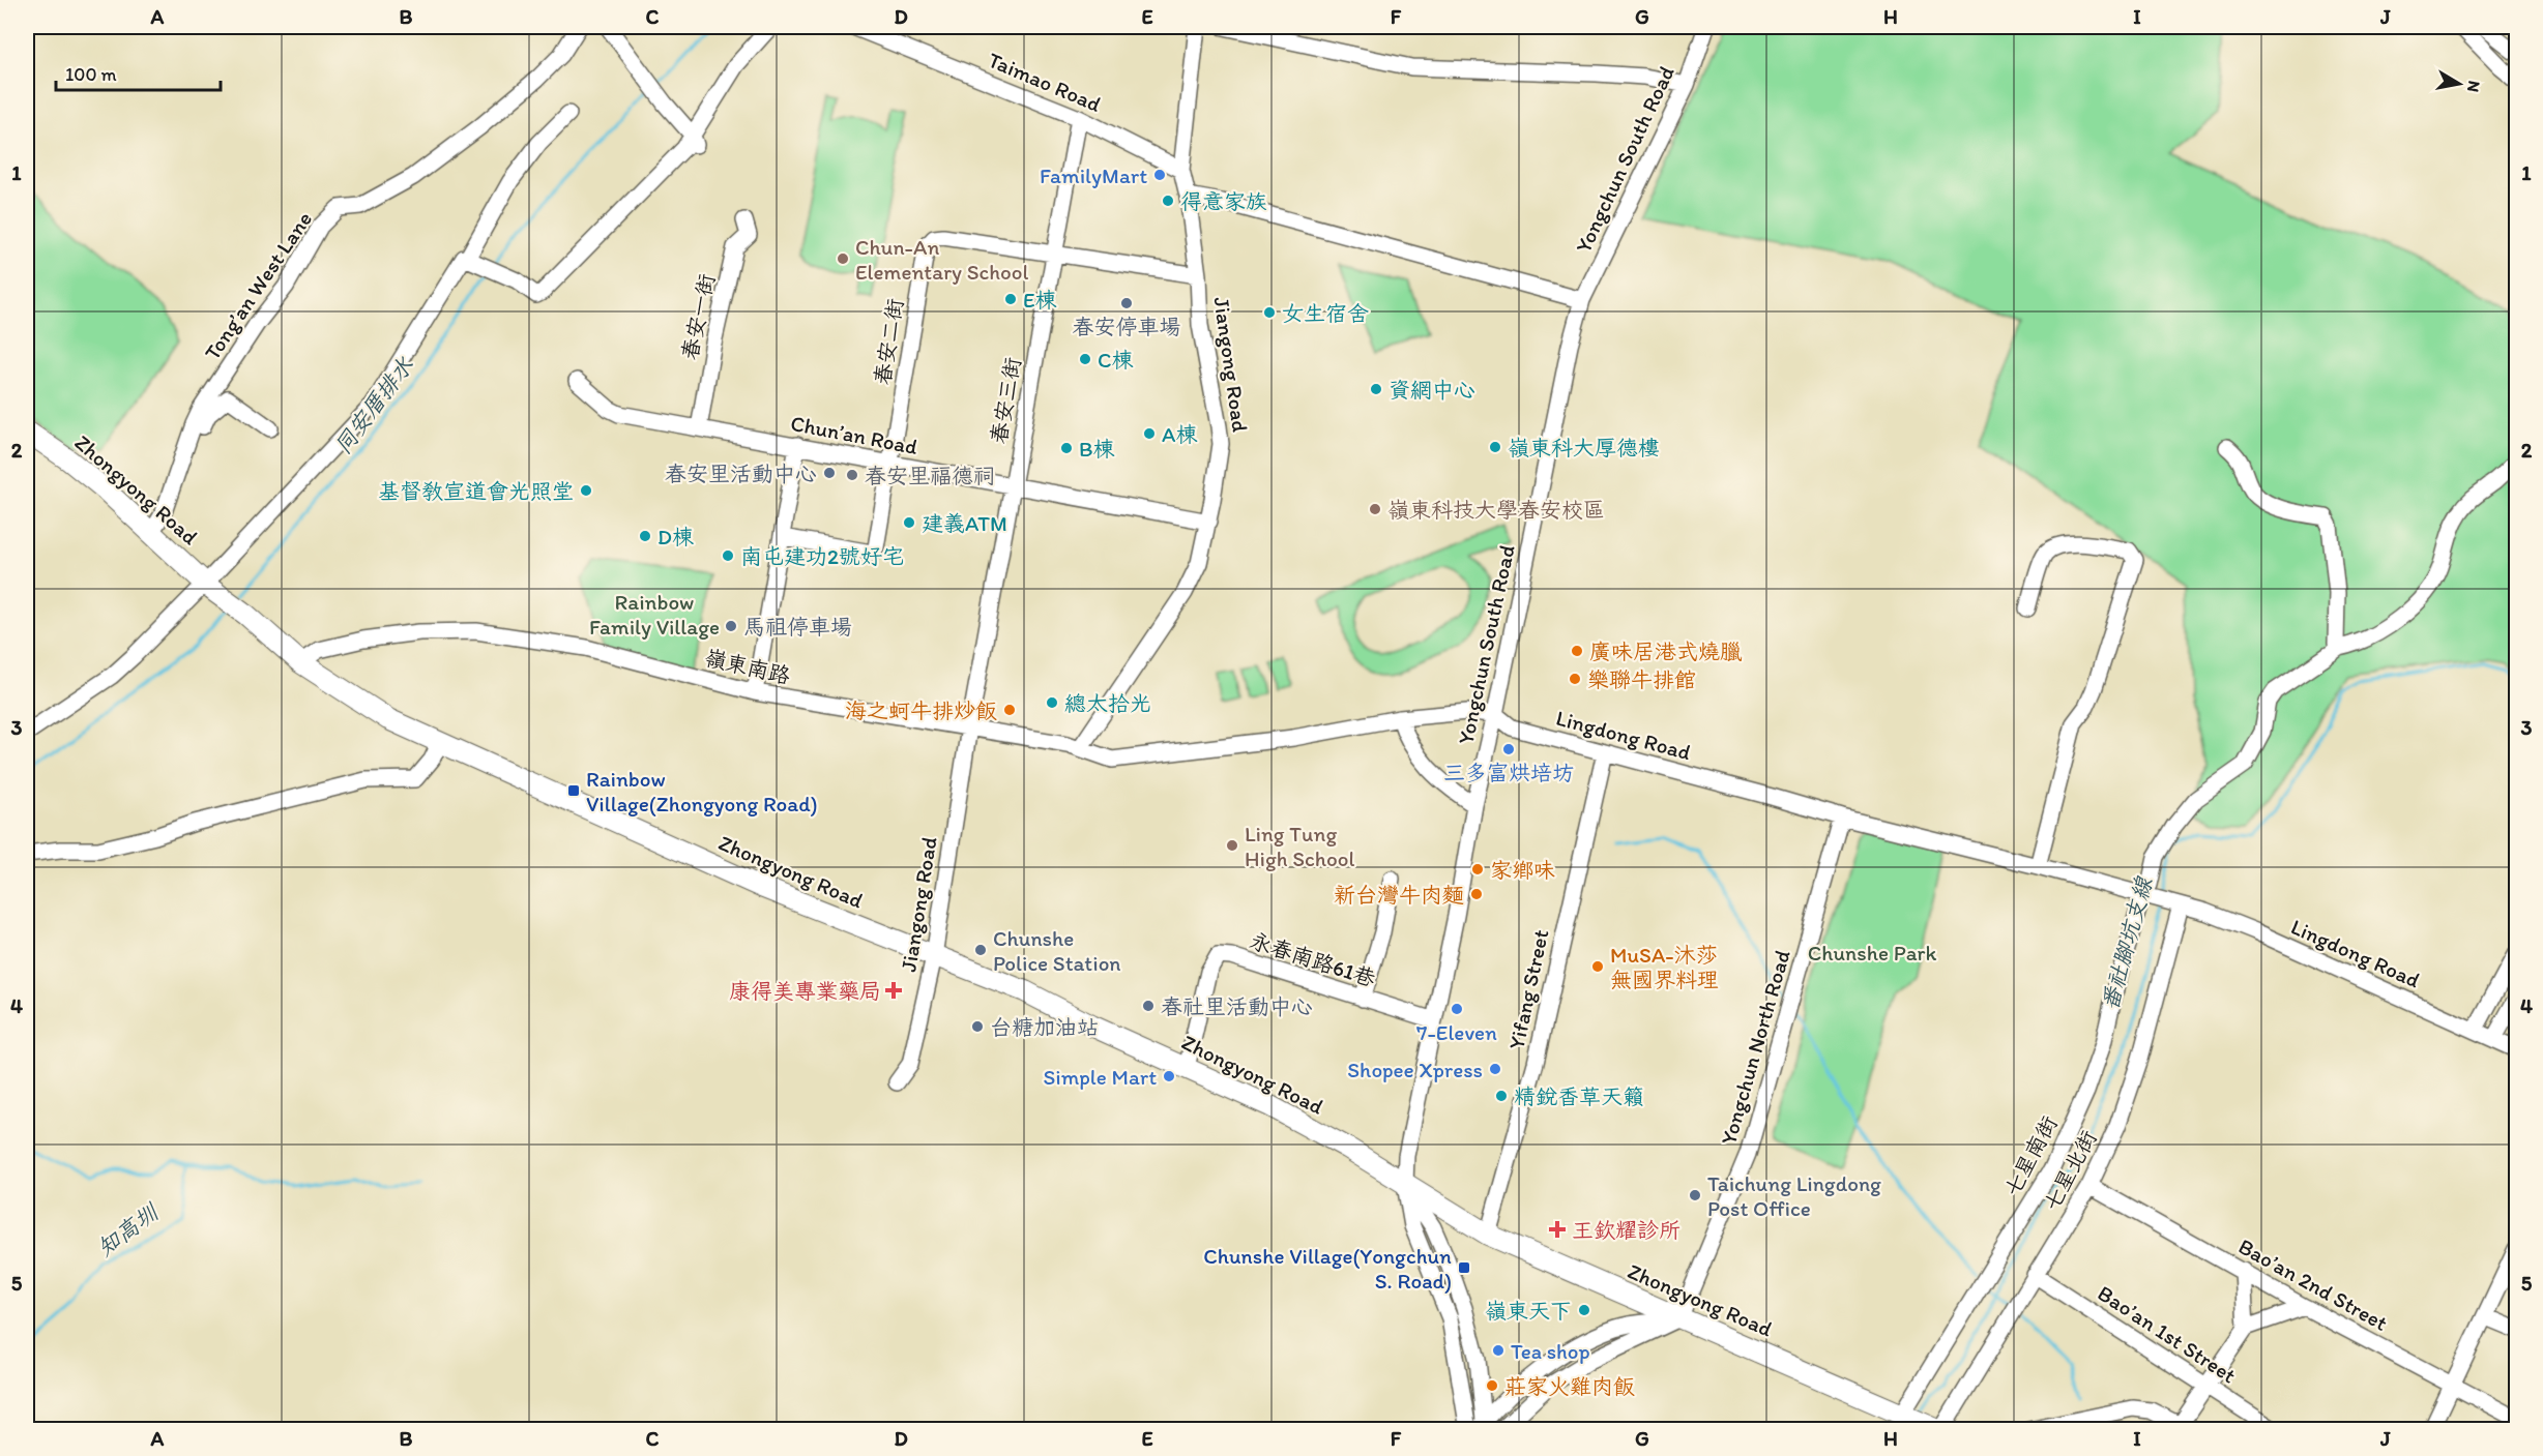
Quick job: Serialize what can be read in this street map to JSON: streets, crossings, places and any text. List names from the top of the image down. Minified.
{"streets":{"main road":["Zhongyong Road"],"street":["Taimao Road","Yongchun South Road","Tong’an West Lane","春安一街","春安二街","Jiangong Road","春安三街","Chun’an Road","嶺東南路","Lingdong Road","永春南路61巷","Yifang Street","Yongchun North Road","七星南街","七星北街","Bao’an 2nd Street","Bao’an 1st Street"]},"crossings":[["Taimao Road","Jiangong Road"],["Taimao Road","春安三街"],["Yongchun South Road","Zhongyong Road"],["Yongchun South Road","Lingdong Road"],["Yongchun South Road","永春南路61巷"],["Tong’an West Lane","Zhongyong Road"],["春安一街","Chun’an Road"],["春安二街","Jiangong Road"],["春安二街","春安三街"],["春安二街","Chun’an Road"],["Jiangong Road","春安三街"],["Jiangong Road","Chun’an Road"],["Jiangong Road","Zhongyong Road"],["Jiangong Road","嶺東南路"],["Jiangong Road","Lingdong Road"],["春安三街","Chun’an Road"],["春安三街","嶺東南路"],["Zhongyong Road","嶺東南路"],["Zhongyong Road","永春南路61巷"],["Zhongyong Road","Yifang Street"],["Zhongyong Road","Yongchun North Road"],["Zhongyong Road","七星南街"],["Zhongyong Road","七星北街"],["嶺東南路","Lingdong Road"],["Lingdong Road","Yifang Street"],["Lingdong Road","Yongchun North Road"],["Lingdong Road","七星南街"],["Lingdong Road","七星北街"],["七星北街","Bao’an 2nd Street"],["七星北街","Bao’an 1st Street"]],"water":["同安厝排水","番社腳坑支線","知高圳"],"parks":["Rainbow Family Village","Chunshe Park"],"places":{"other":["FamilyMart","得意家族","Chun-An Elementary School","E棟","春安停車場","女生宿舍","C棟","資網中心","A棟","嶺東科大厚德樓","B棟","春安里活動中心","春安里福德祠","基督教宣道會光照堂","嶺東科技大學春安校區","建義ATM","D棟","南屯建功2號好宅","馬祖停車場","廣味居港式燒臘","樂聯牛排館","總太拾光","海之蚵牛排炒飯","三多富烘培坊","Ling Tung High School","家鄉味","新台灣牛肉麵","Chunshe Police Station","MuSA-沐莎 無國界料理","春社里活動中心","7-Eleven","台糖加油站","Shopee Xpress","Simple Mart","精銳香草天籟","Taichung Lingdong Post Office","嶺東天下","Tea shop","莊家火雞肉飯"],"transit":["Rainbow Village(Zhongyong Road)","Chunshe Village(Yongchun S. Road)"],"health":["康得美專業藥局","王欽耀診所"]},"scale_bar":"100 m","north":"right","grid":{"columns":["A","B","C","D","E","F","G","H","I","J"],"rows":["1","2","3","4","5"]}}
